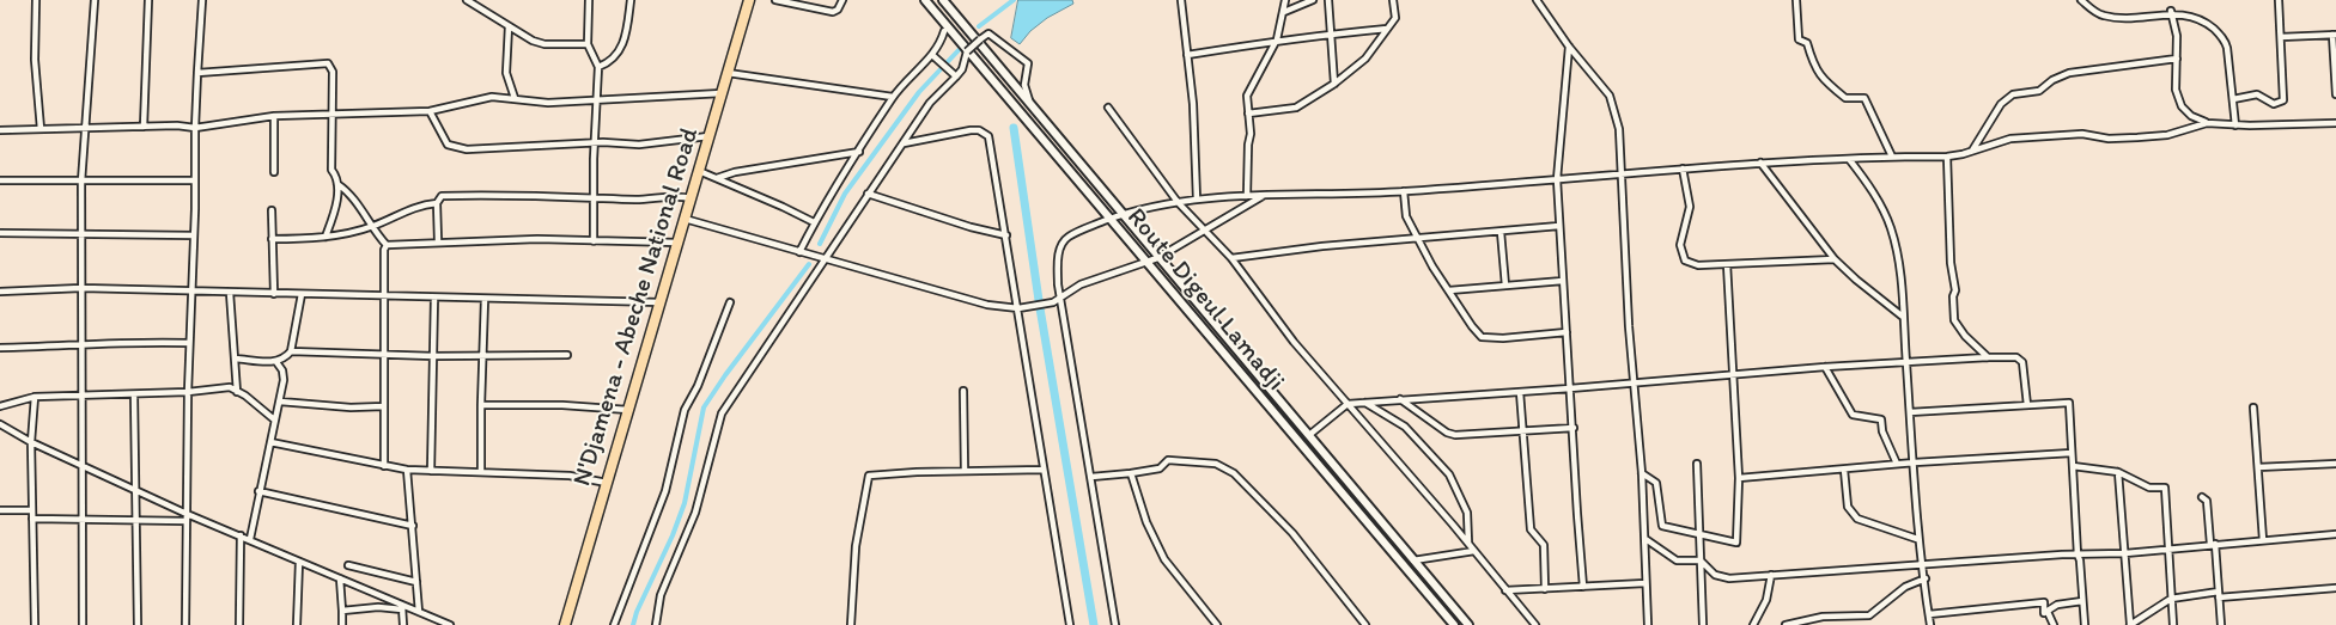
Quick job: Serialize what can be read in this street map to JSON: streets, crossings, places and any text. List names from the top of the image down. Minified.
{"streets":{"highway":["N'Djamena - Abeche National Road"],"main road":["Route Digeul Lamadji"]}}
